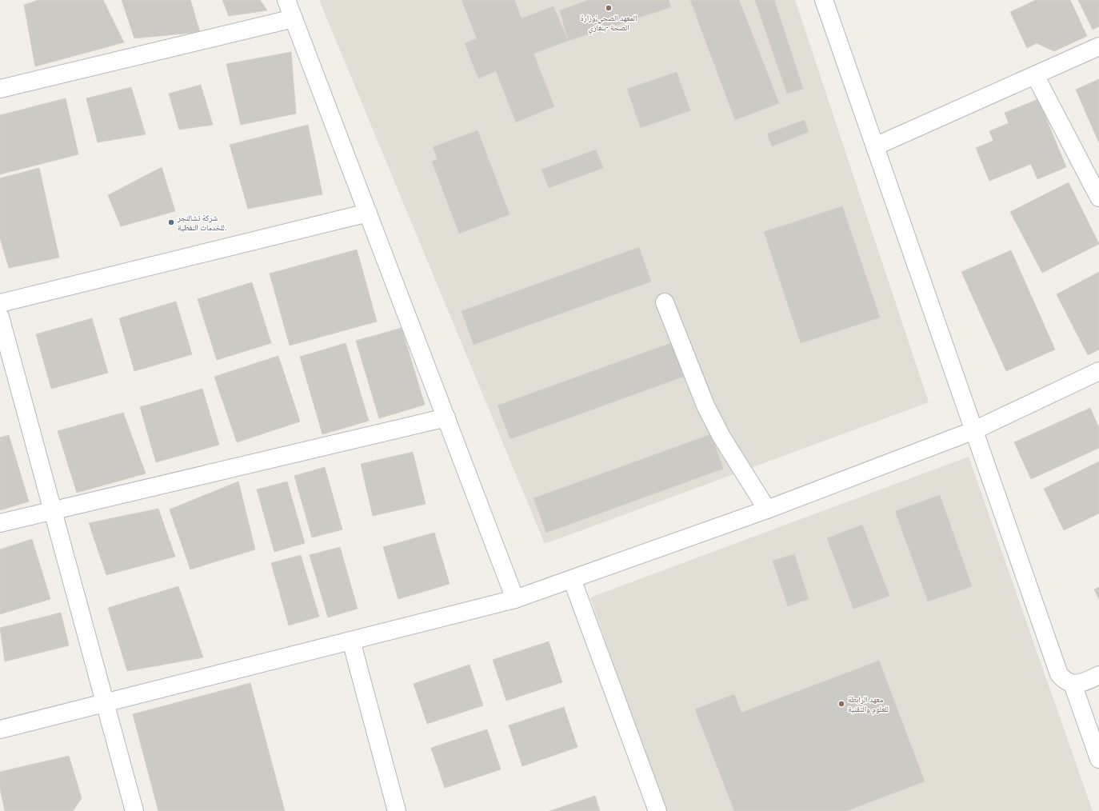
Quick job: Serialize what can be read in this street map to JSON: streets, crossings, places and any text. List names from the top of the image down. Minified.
{"places":["المعهد الصحي;وزارة الصحة -بنغازي","شركة تشالنجر للخدمات النفطية.","معهد الرابطة للعلوم والتقنية"]}
